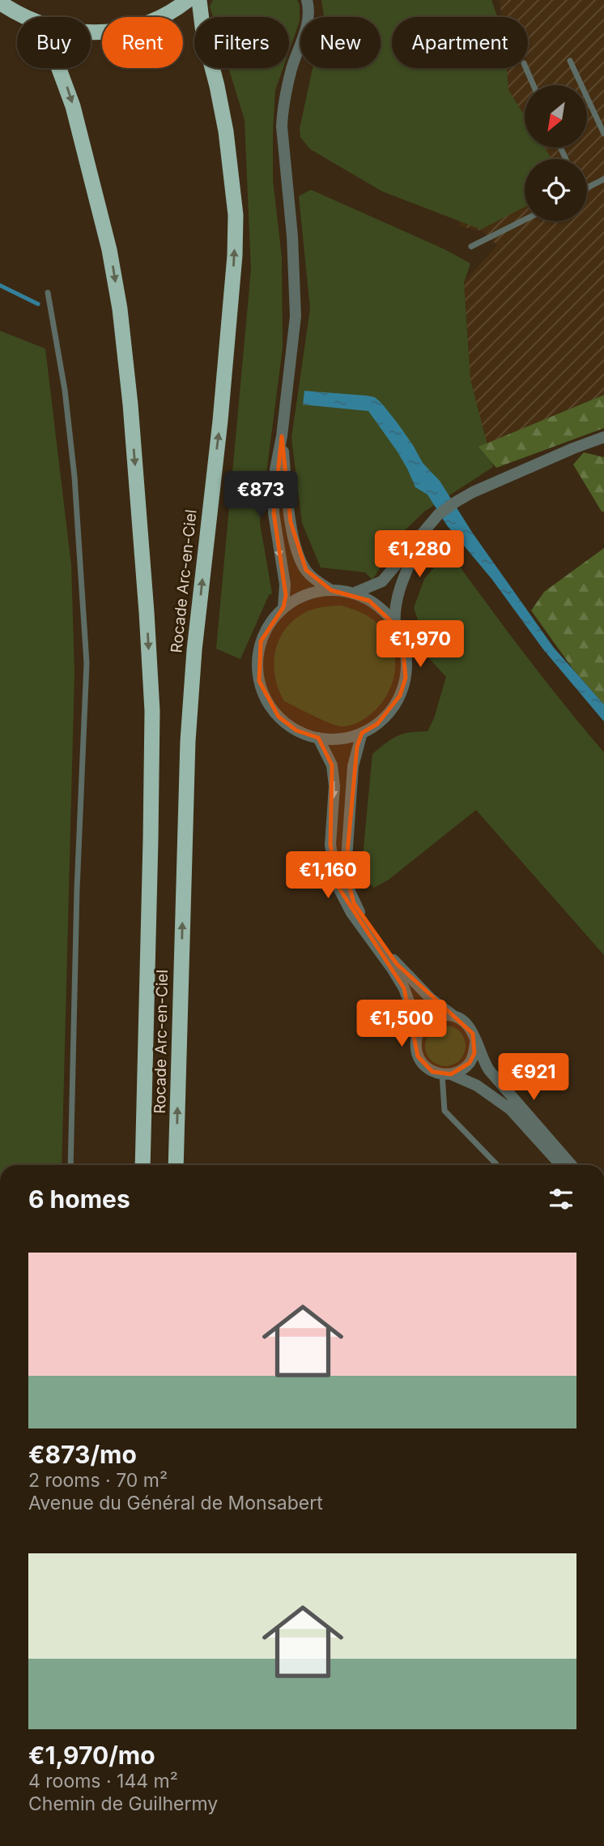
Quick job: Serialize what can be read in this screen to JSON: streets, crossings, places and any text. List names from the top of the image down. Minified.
{"streets":{"highway":["Rocade Arc-en-Ciel"]},"north":"bottom left","page":{"chip":["Buy","Rent","Filters","New","Apartment"],"price":["€873","€1,280","€1,970","€1,160","€1,500","€921"],"heading":"6 homes","list":[{"name":"€873/mo","note":"2 rooms · 70 m² · Avenue du Général de Monsabert"},{"name":"€1,970/mo","note":"4 rooms · 144 m² · Chemin de Guilhermy"}]}}
